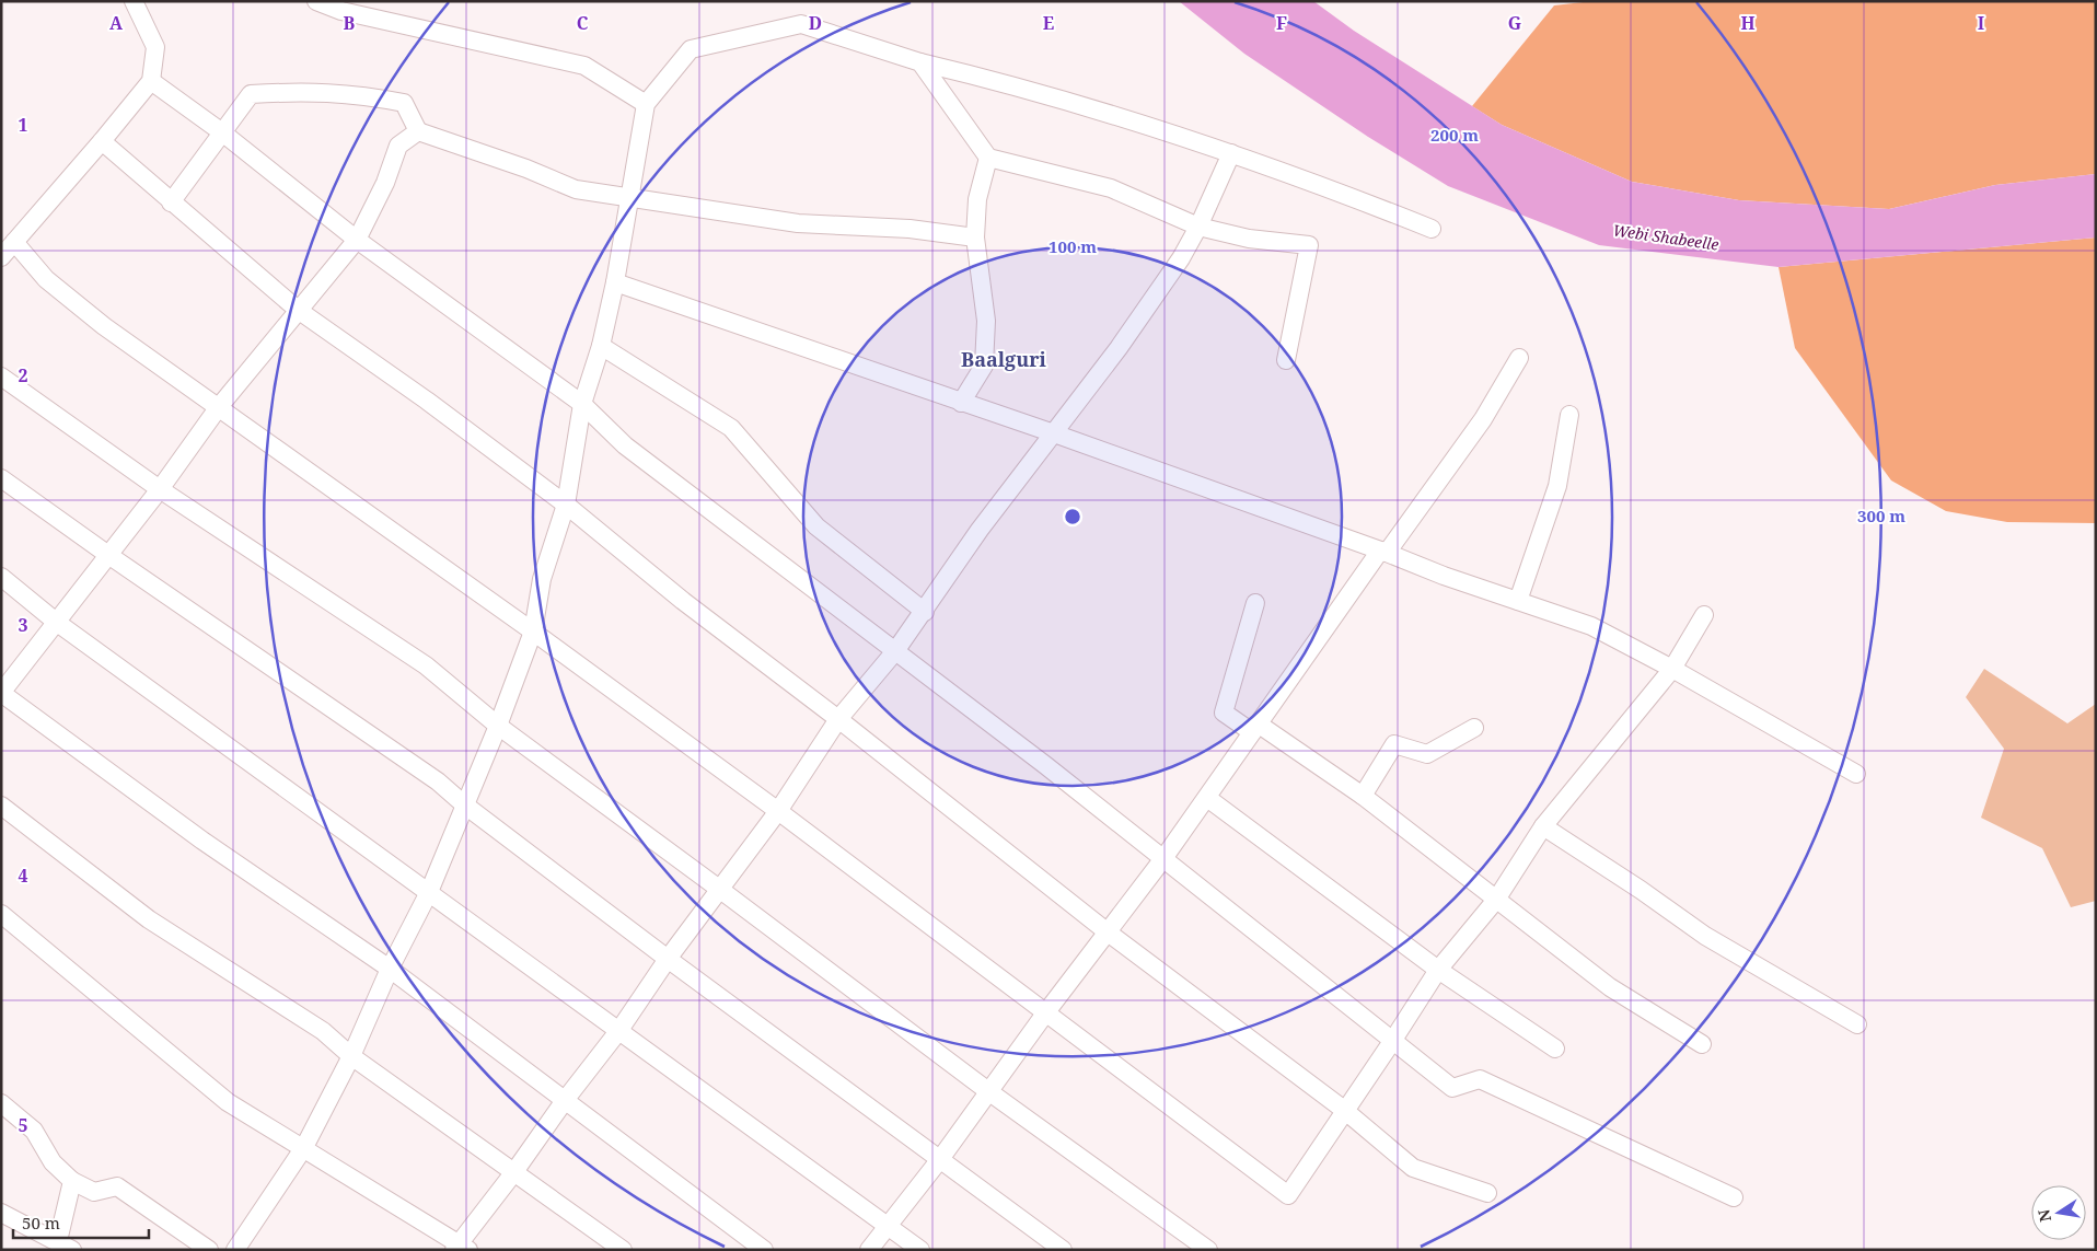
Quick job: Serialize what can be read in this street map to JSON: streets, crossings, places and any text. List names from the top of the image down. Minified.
{"districts":["Baalguri"],"water":["Webi Shabeelle"],"scale_bar":"50 m","north":"left","grid":{"columns":["A","B","C","D","E","F","G","H","I"],"rows":["1","2","3","4","5"]},"rings":["200 m","100 m","300 m"]}
